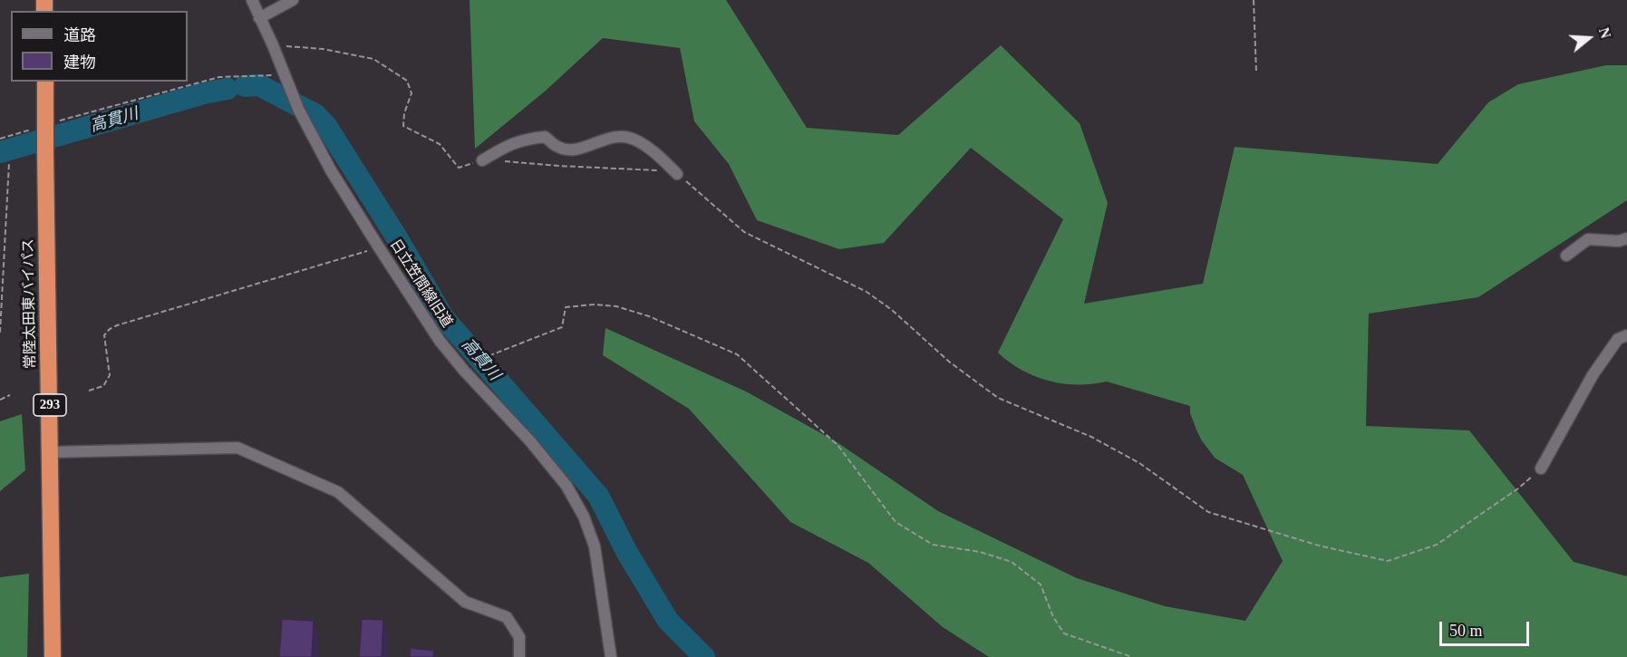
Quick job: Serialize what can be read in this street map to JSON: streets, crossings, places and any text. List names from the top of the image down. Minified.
{"streets":{"highway":["常陸太田東バイパス","293"],"street":["日立笠間線旧道"]},"water":["高貫川"],"legend":["道路","建物"],"scale_bar":"50 m","north":"right"}
